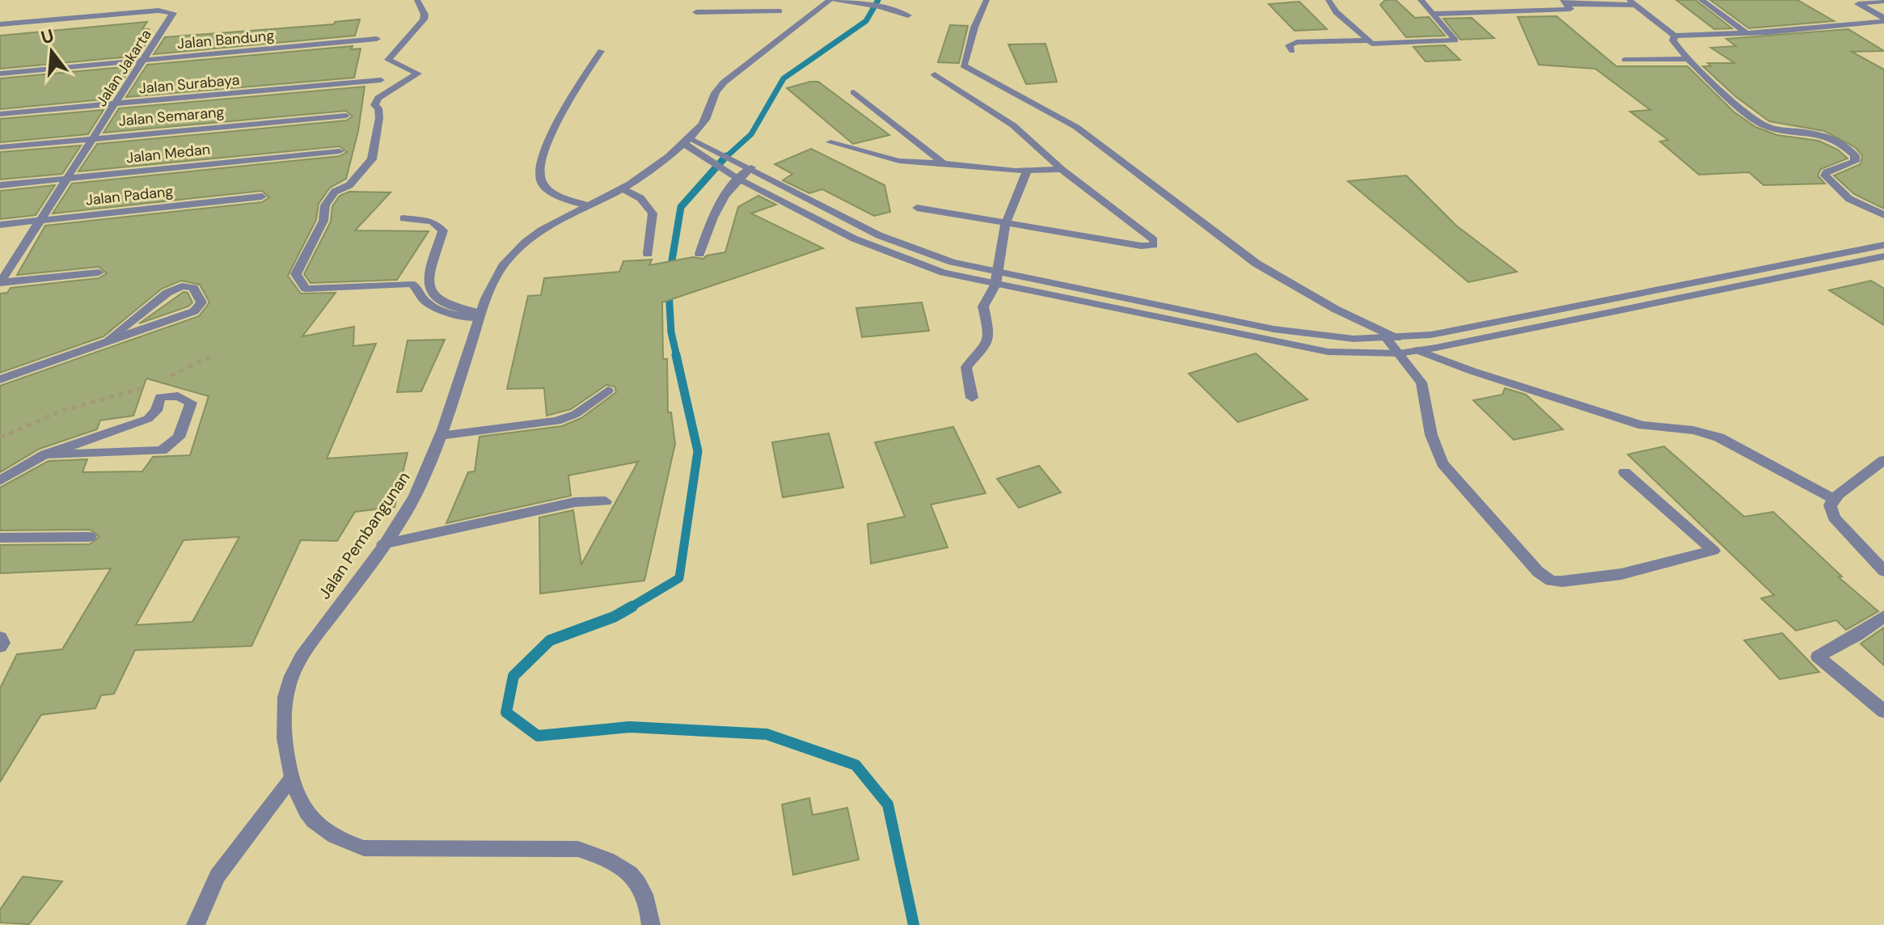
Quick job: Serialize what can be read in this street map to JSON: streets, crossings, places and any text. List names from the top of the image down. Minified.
{"streets":{"street":["Jalan Bandung","Jalan Jakarta","Jalan Surabaya","Jalan Semarang","Jalan Medan","Jalan Padang","Jalan Pembangunan"]},"crossings":[["Jalan Bandung","Jalan Jakarta"],["Jalan Jakarta","Jalan Surabaya"],["Jalan Jakarta","Jalan Semarang"],["Jalan Jakarta","Jalan Medan"],["Jalan Jakarta","Jalan Padang"]],"north":"top"}
